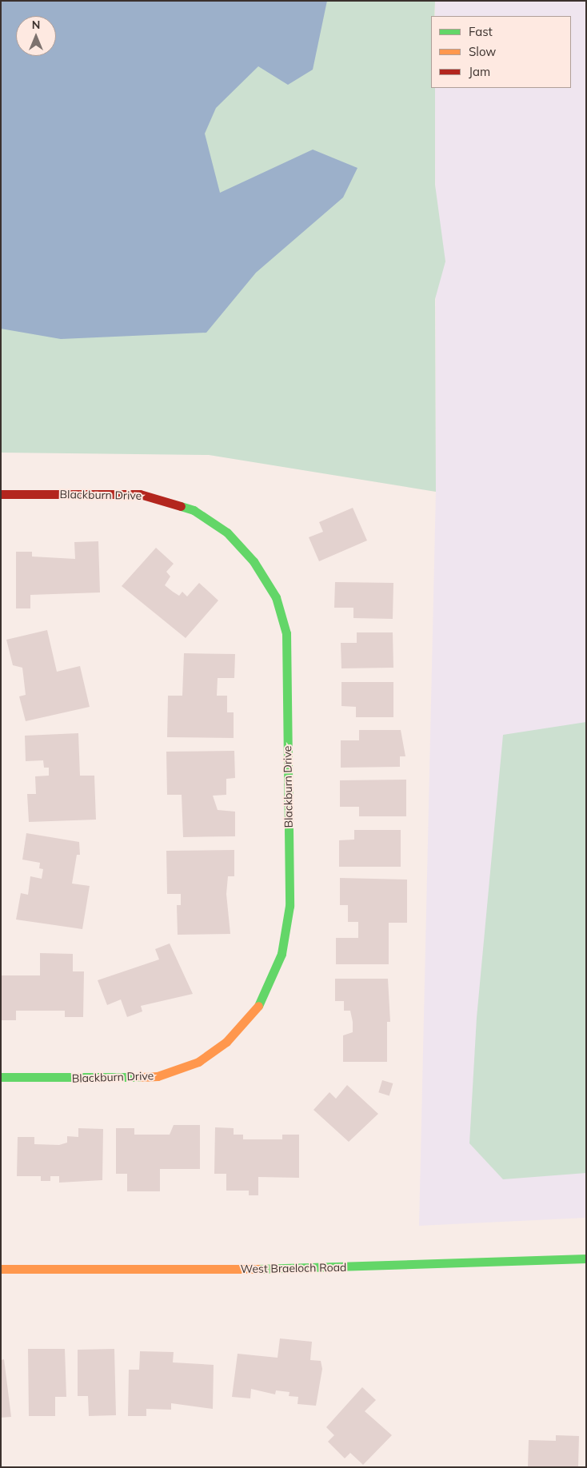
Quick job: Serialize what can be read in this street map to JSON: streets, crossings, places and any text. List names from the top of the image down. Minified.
{"streets":{"street":["Blackburn Drive","West Braeloch Road"]},"legend":["Fast","Slow","Jam"],"north":"top"}
